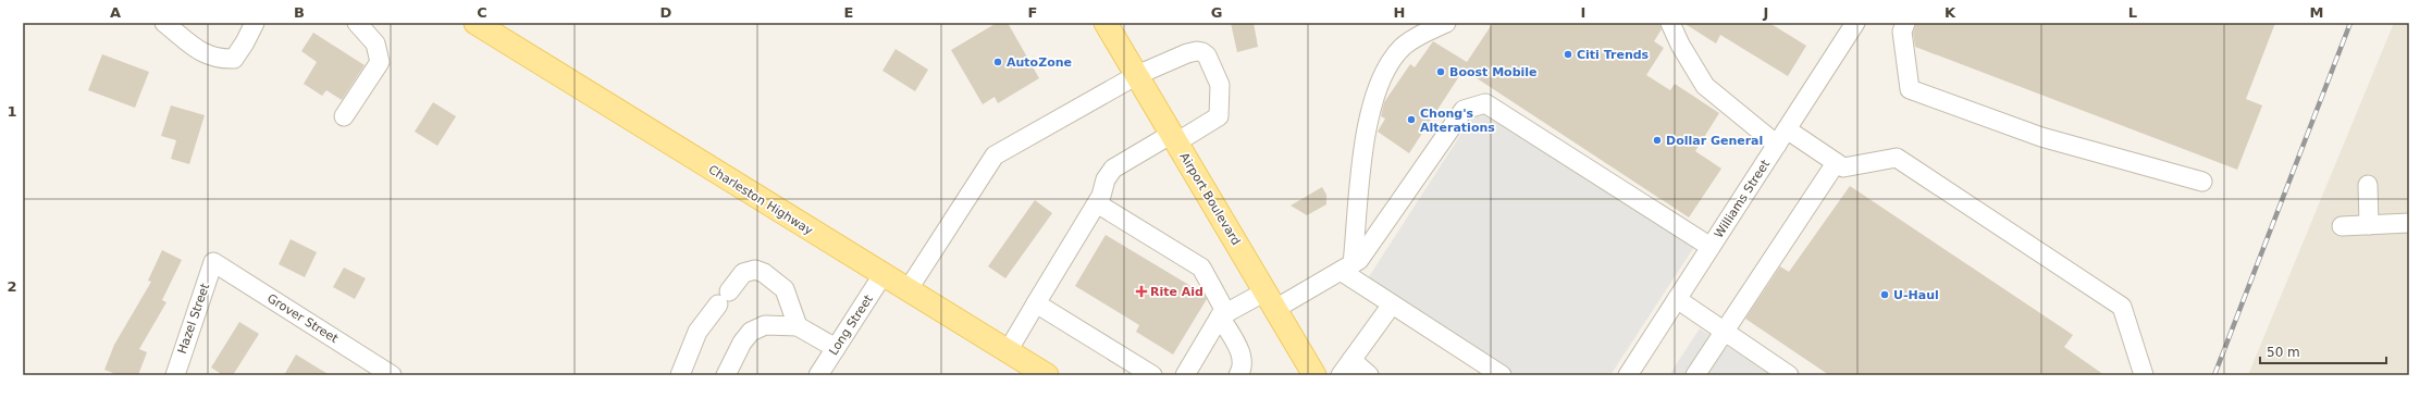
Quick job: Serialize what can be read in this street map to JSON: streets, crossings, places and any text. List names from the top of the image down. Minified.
{"streets":{"main road":["Airport Boulevard","Charleston Highway"],"street":["Williams Street","Hazel Street","Grover Street","Long Street"]},"crossings":[["Charleston Highway","Long Street"],["Hazel Street","Grover Street"]],"places":{"other":["Citi Trends","AutoZone","Boost Mobile","Chong's Alterations","Dollar General","U-Haul"],"health":["Rite Aid"]},"scale_bar":"50 m","grid":{"columns":["A","B","C","D","E","F","G","H","I","J","K","L","M"],"rows":["1","2"]}}
